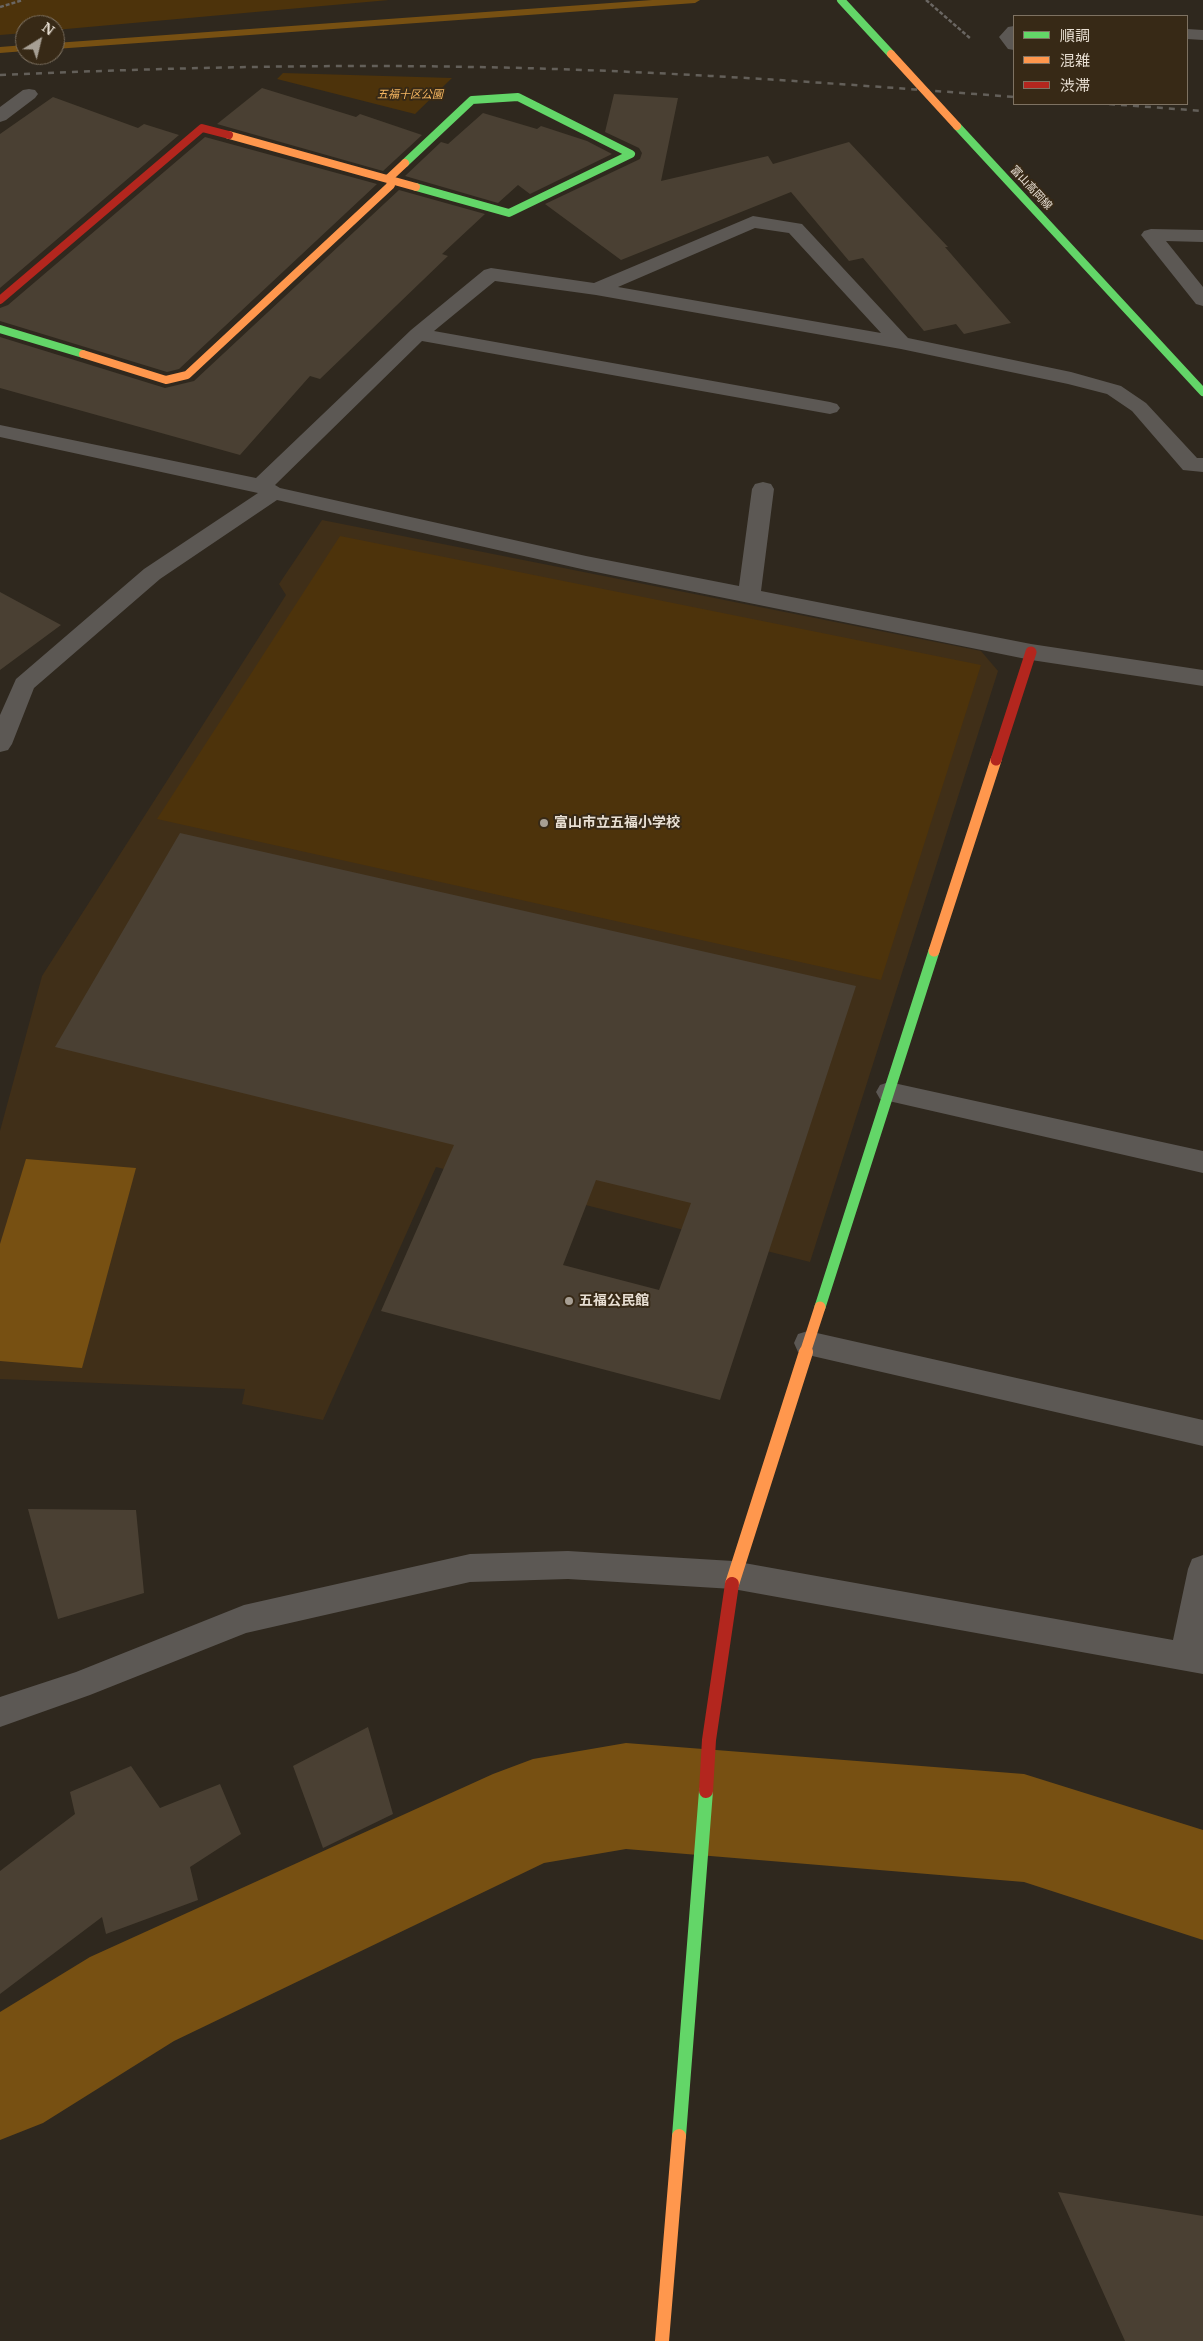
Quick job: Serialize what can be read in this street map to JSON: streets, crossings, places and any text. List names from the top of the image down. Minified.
{"streets":{"street":["富山高岡線"]},"parks":["五福十区公園"],"places":["富山市立五福小学校","五福公民館"],"legend":["順調","混雑","渋滞"],"north":"top right"}
